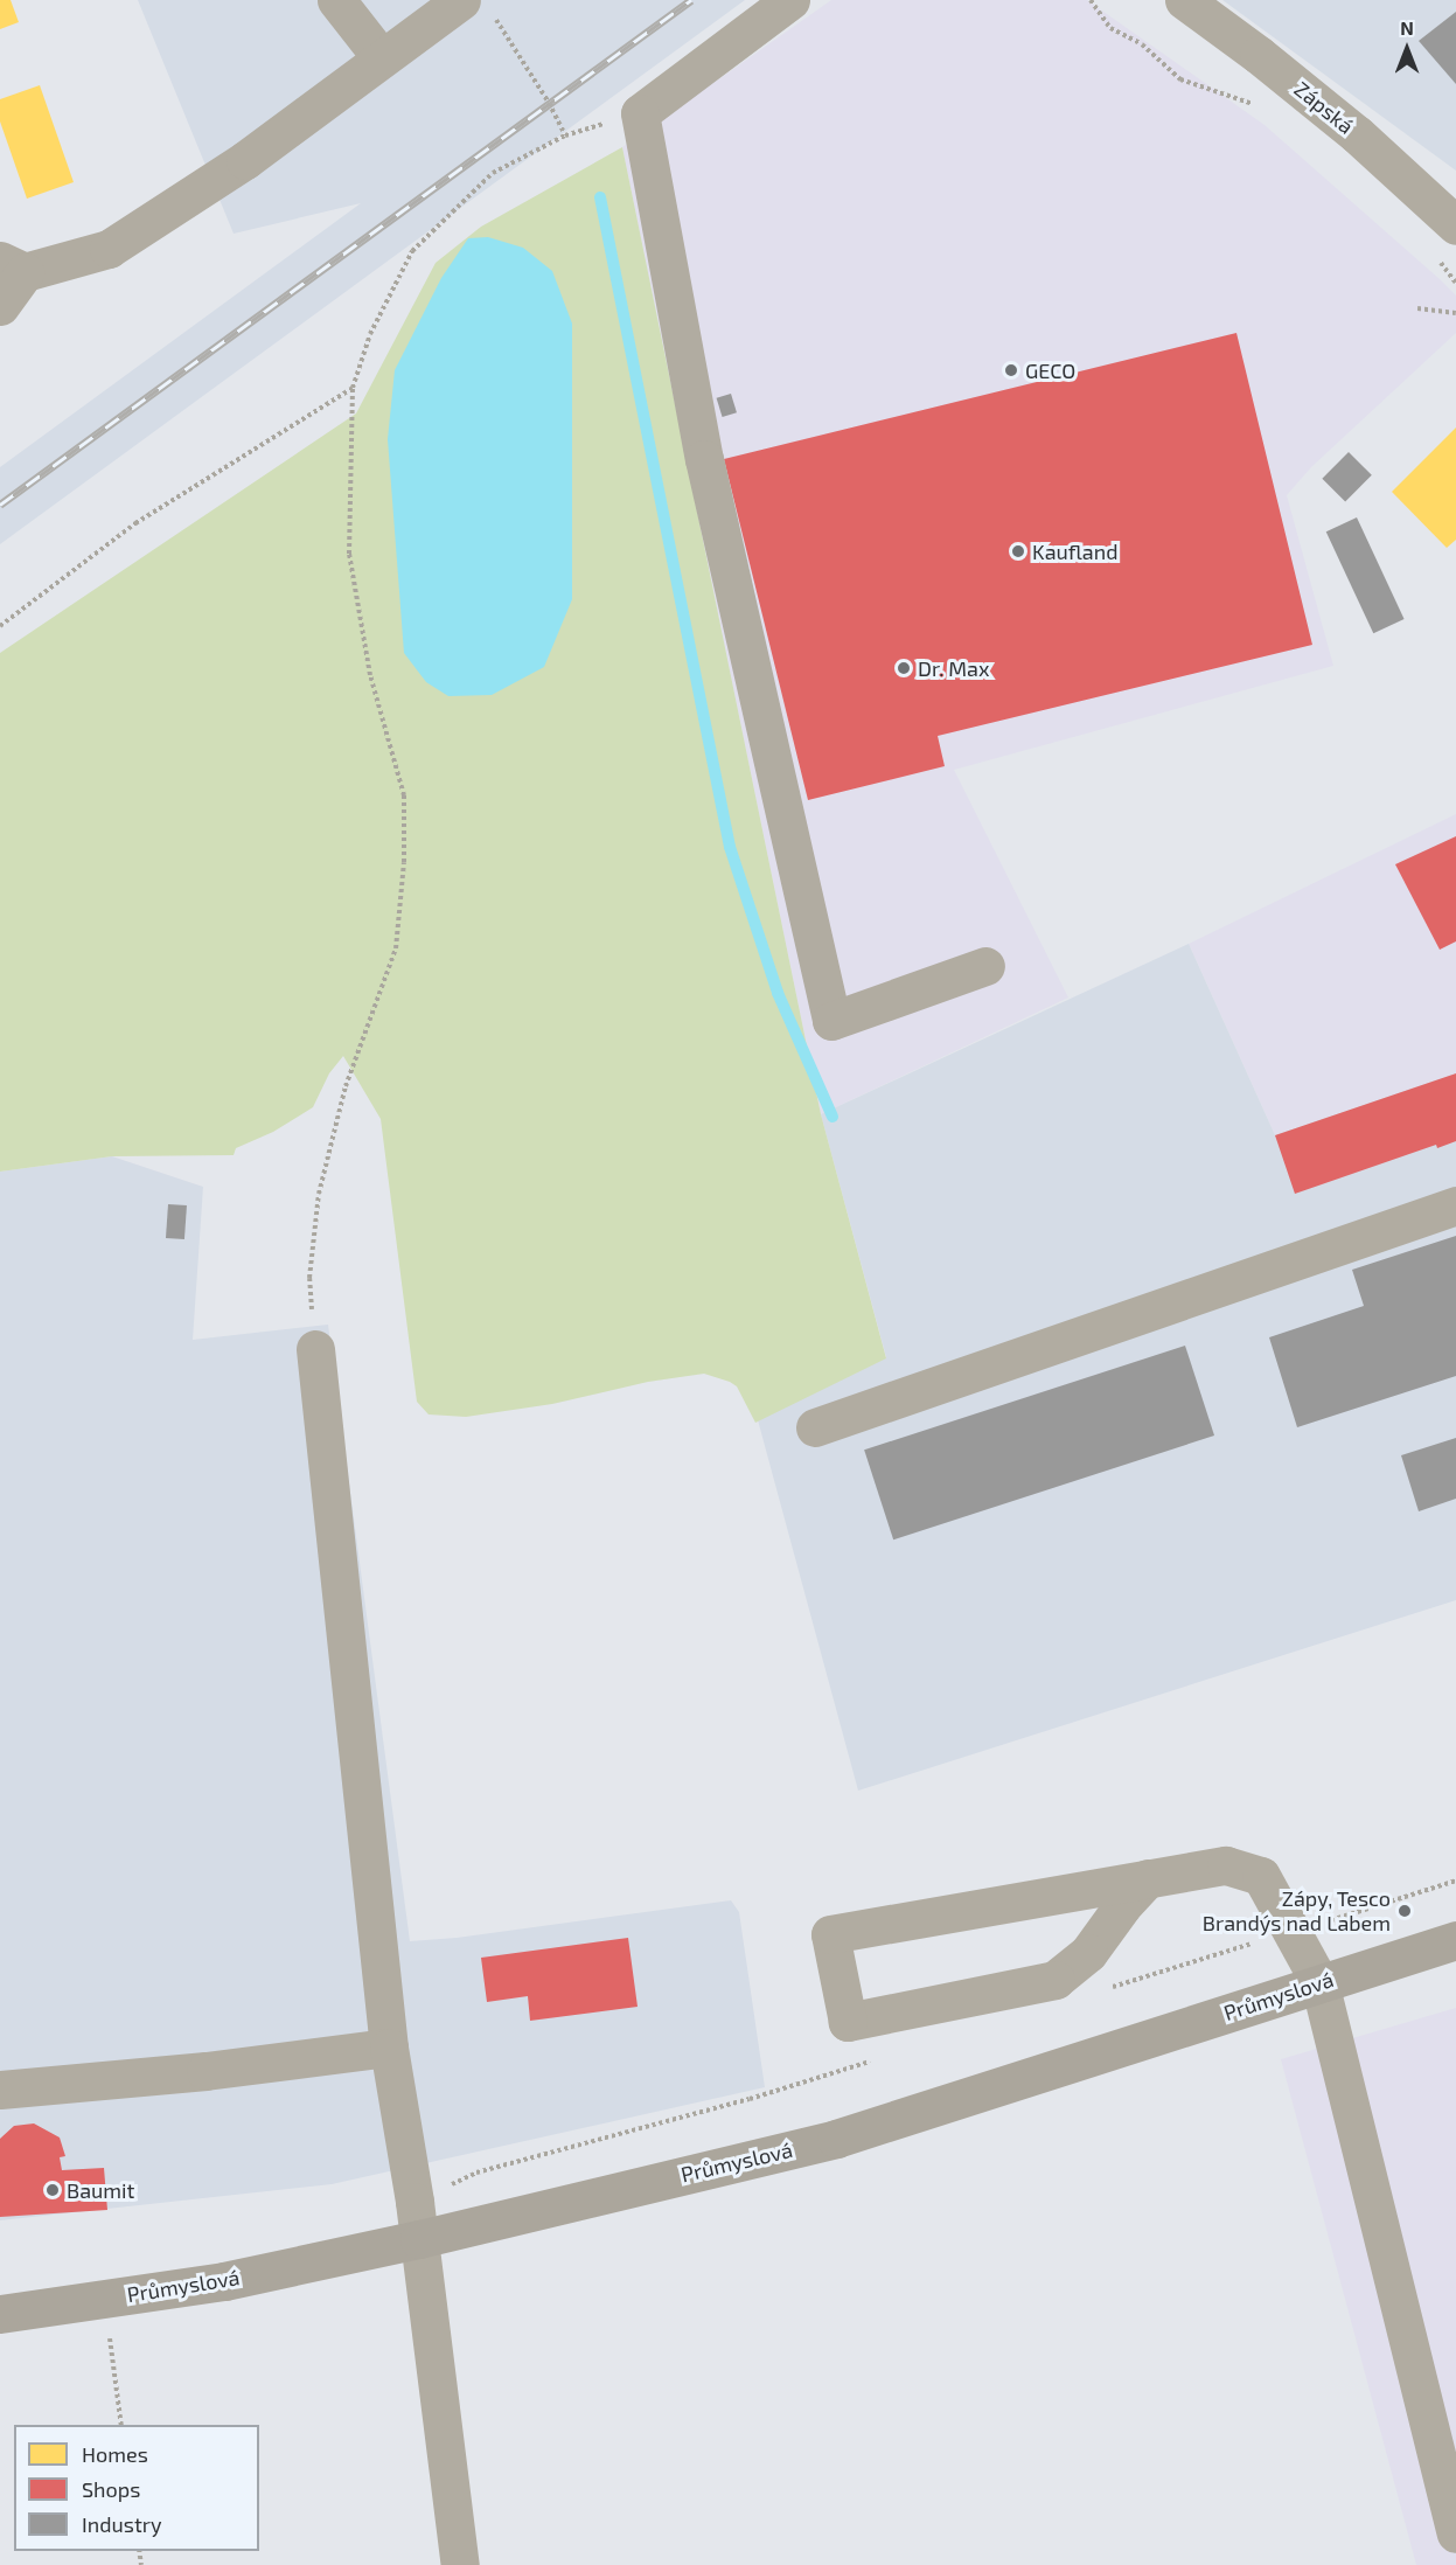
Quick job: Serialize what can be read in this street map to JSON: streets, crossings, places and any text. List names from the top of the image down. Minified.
{"streets":{"main road":["Průmyslová"],"street":["Zápská"]},"places":["GECO","Kaufland","Dr. Max","Zápy, Tesco Brandýs nad Labem","Baumit"],"legend":["Homes","Shops","Industry"],"north":"top"}
